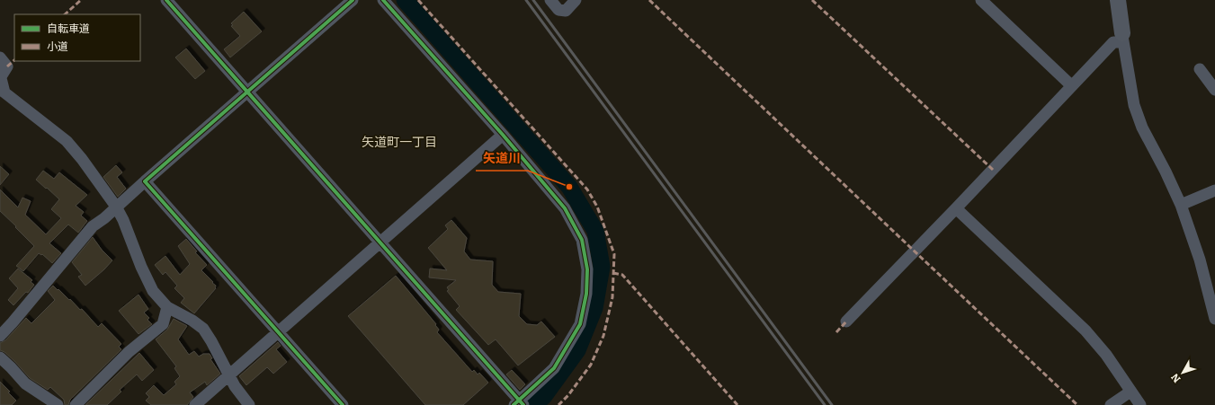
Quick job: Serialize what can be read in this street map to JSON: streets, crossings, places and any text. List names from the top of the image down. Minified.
{"districts":["矢道町一丁目"],"places":["矢道川"],"legend":["自転車道","小道"],"north":"bottom left"}
